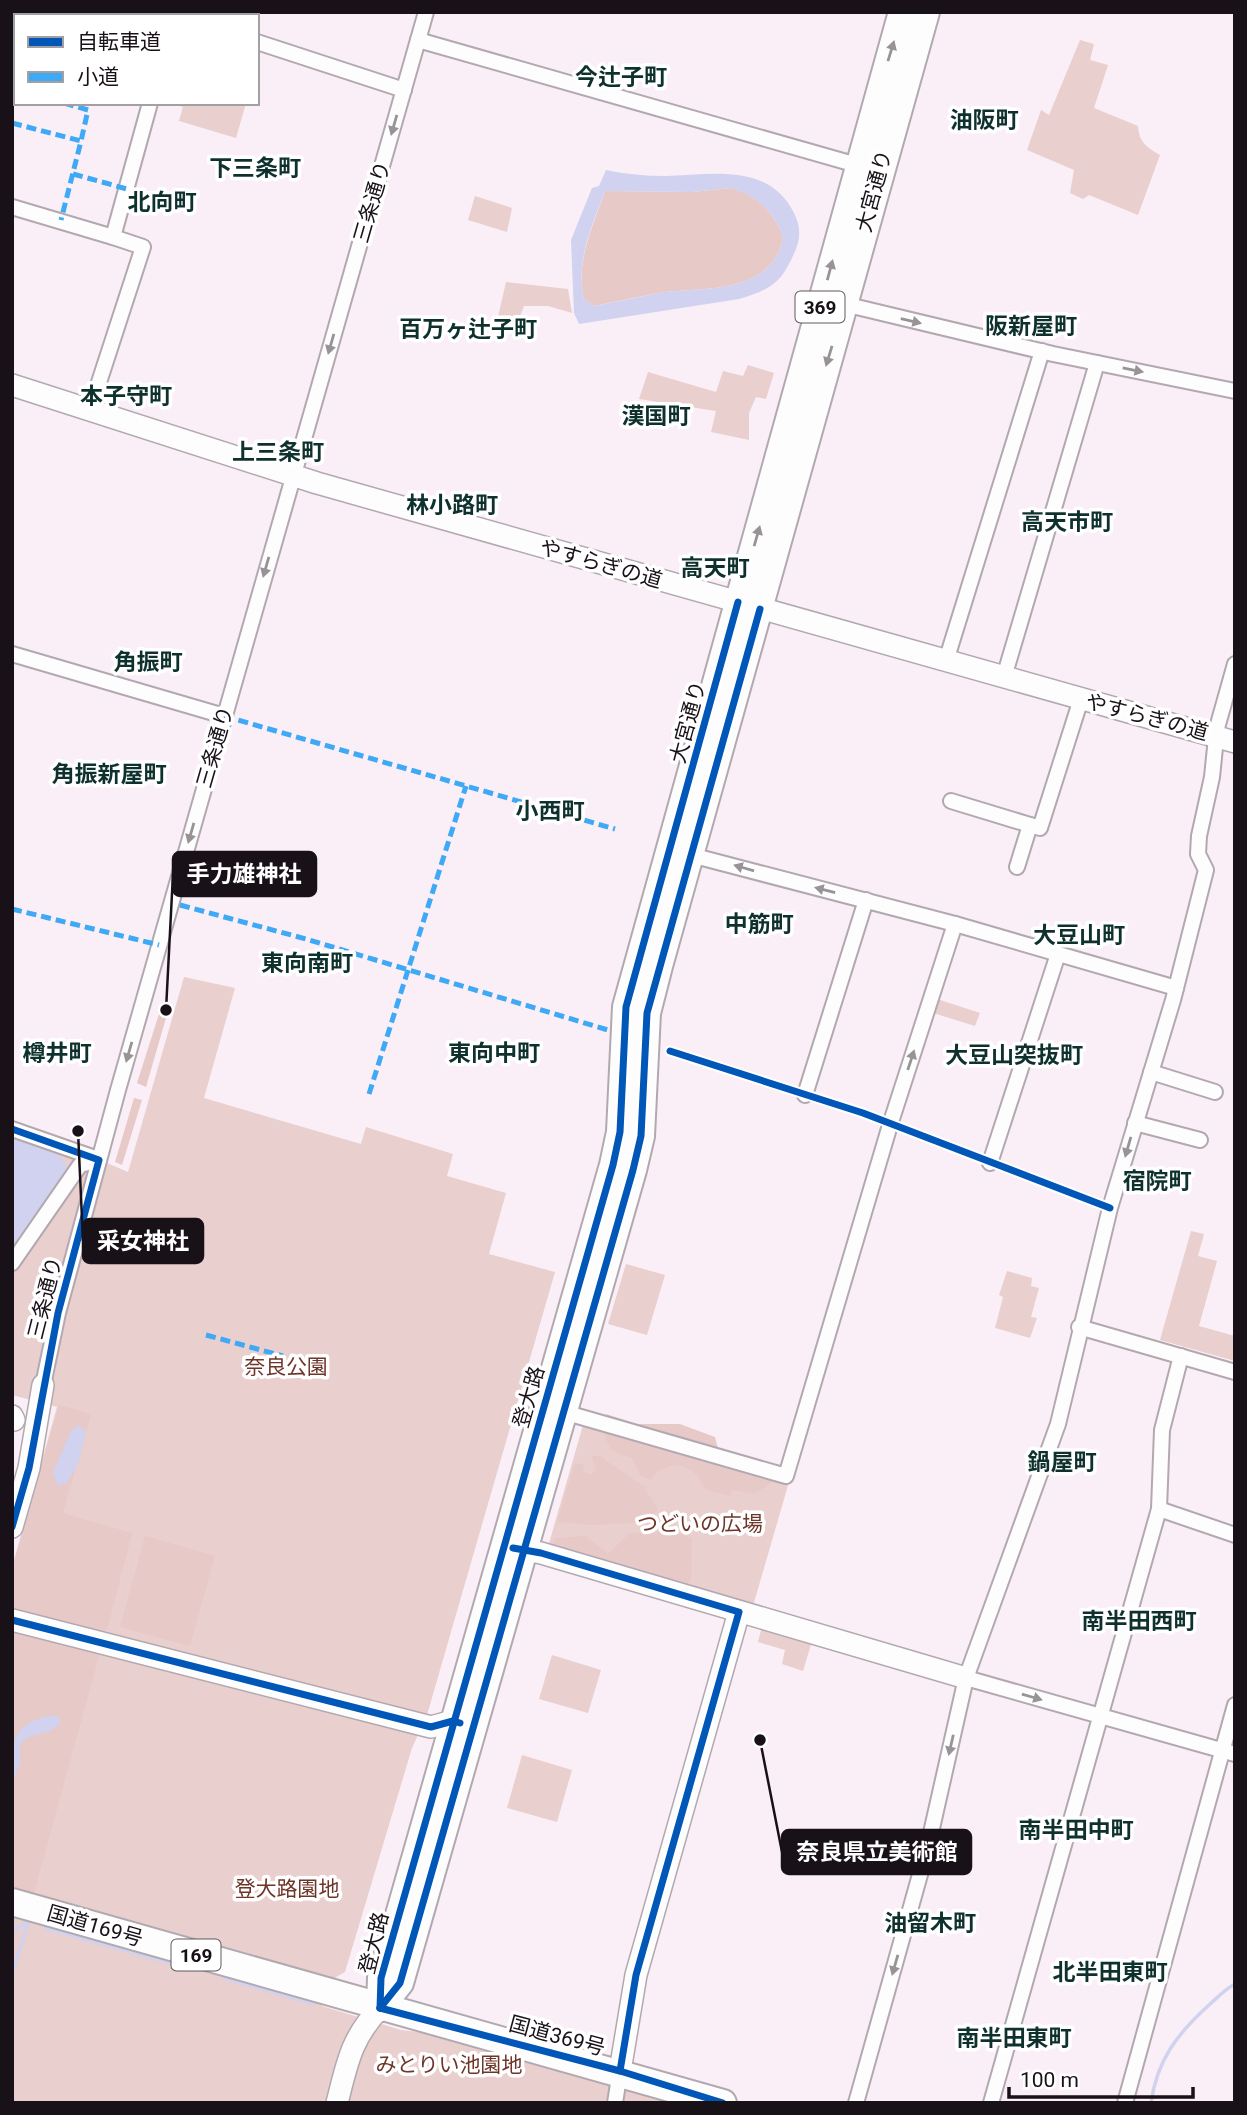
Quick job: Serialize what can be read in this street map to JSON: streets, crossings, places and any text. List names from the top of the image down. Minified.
{"streets":{"highway":["大宮通り","369","登大路","国道169号","169","国道369号"],"street":["三条通り","やすらぎの道"]},"crossings":[["大宮通り","やすらぎの道"],["大宮通り","登大路"],["三条通り","やすらぎの道"],["登大路","国道169号"],["登大路","国道369号"],["国道169号","国道369号"]],"one_way":["三条通り"],"districts":["今辻子町","油阪町","下三条町","北向町","阪新屋町","百万ヶ辻子町","本子守町","漢国町","上三条町","林小路町","高天市町","高天町","角振町","角振新屋町","小西町","中筋町","大豆山町","東向南町","樽井町","東向中町","大豆山突抜町","宿院町","鍋屋町","南半田西町","南半田中町","油留木町","北半田東町","南半田東町"],"parks":["奈良公園","つどいの広場","登大路園地","みとりい池園地"],"places":["手力雄神社","采女神社","奈良県立美術館"],"legend":["自転車道","小道"],"scale_bar":"100 m"}
